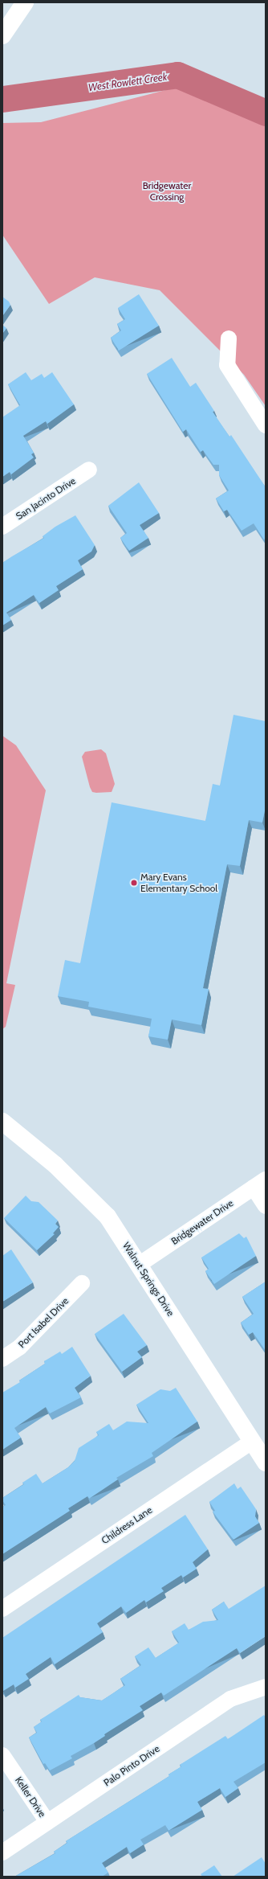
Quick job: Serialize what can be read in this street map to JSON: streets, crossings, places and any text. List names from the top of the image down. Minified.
{"streets":{"street":["San Jacinto Drive","Bridgewater Drive","Walnut Springs Drive","Port Isabel Drive","Childress Lane","Palo Pinto Drive","Keller Drive"]},"crossings":[["Bridgewater Drive","Walnut Springs Drive"],["Walnut Springs Drive","Childress Lane"],["Palo Pinto Drive","Keller Drive"]],"water":["West Rowlett Creek"],"parks":["Bridgewater Crossing"],"places":["Mary Evans Elementary School"]}
